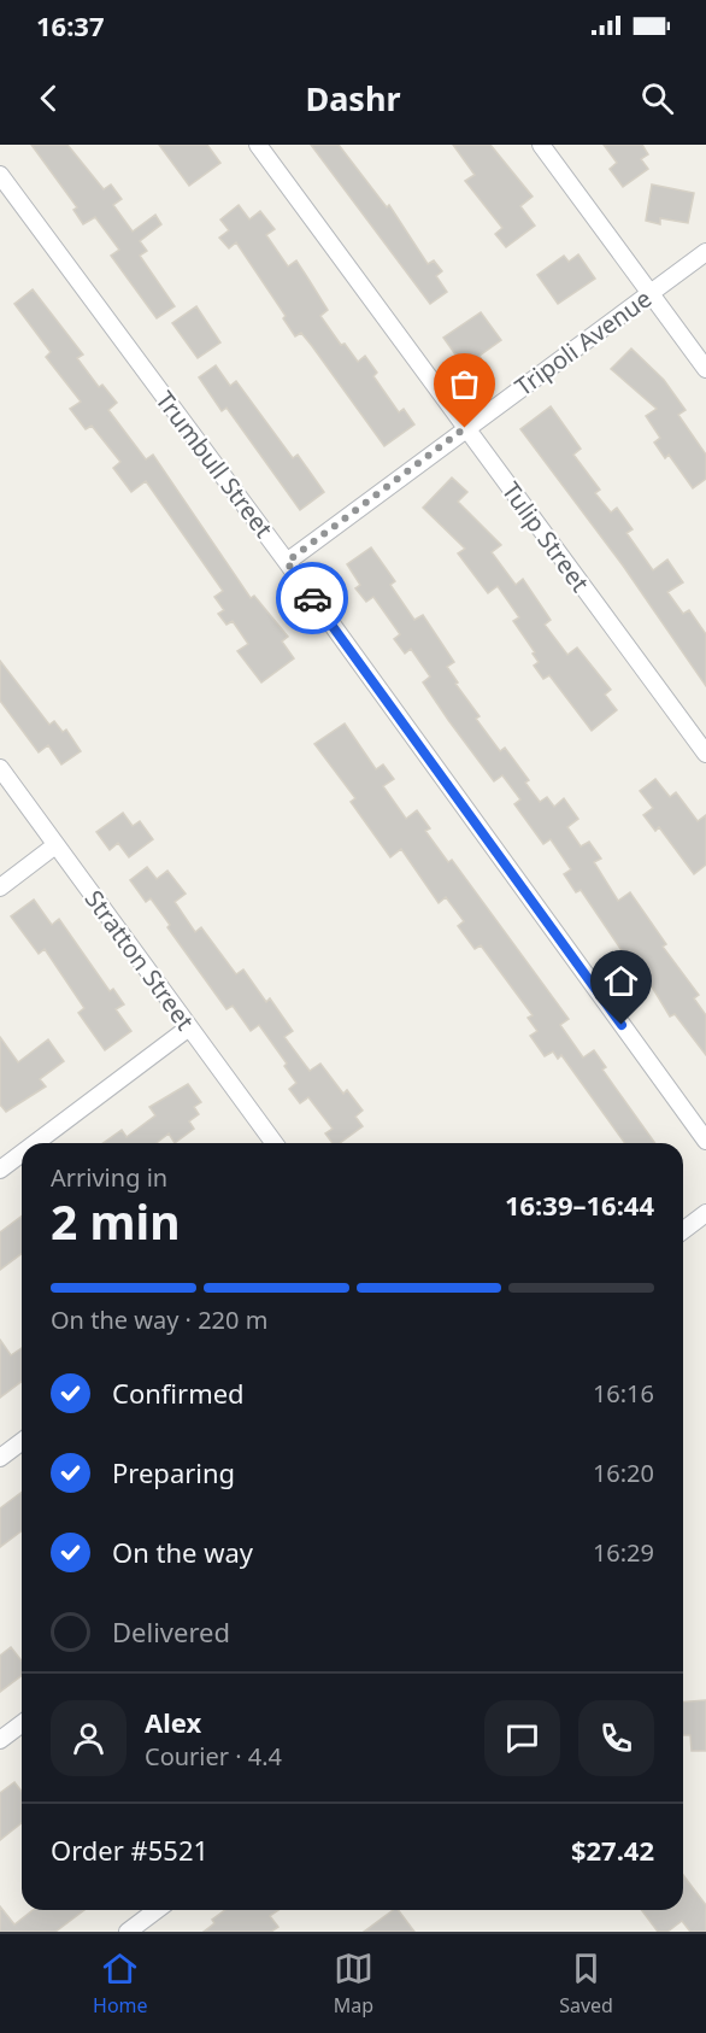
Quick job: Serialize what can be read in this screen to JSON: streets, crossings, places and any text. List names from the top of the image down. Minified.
{"streets":{"street":["Tripoli Avenue","Trumbull Street","Tulip Street","Stratton Street"]},"crossings":[["Tripoli Avenue","Trumbull Street"],["Tripoli Avenue","Tulip Street"]],"page":{"status":"16:37","header":"Dashr","heading":["2 min","Arriving in","16:39–16:44"],"panel":["Alex","Courier · 4.4","Order #5521","$27.42"],"bar":"On the way · 220 m","list":[["Confirmed","16:16"],["Preparing","16:20"],["On the way","16:29"],"Delivered"],"tabs":["Home","Map","Saved"]}}
